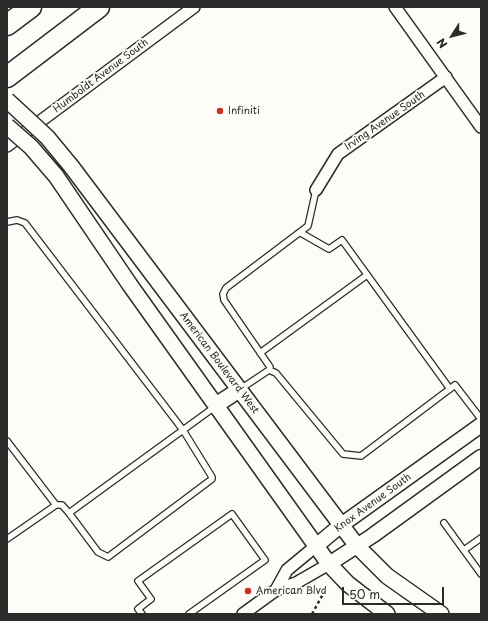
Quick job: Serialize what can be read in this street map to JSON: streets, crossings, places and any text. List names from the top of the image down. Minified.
{"streets":{"main road":["American Boulevard West"],"street":["Humboldt Avenue South","Irving Avenue South","Knox Avenue South"]},"crossings":[["American Boulevard West","Knox Avenue South"]],"places":["Infiniti","American Blvd"],"scale_bar":"50 m","north":"bottom left"}
